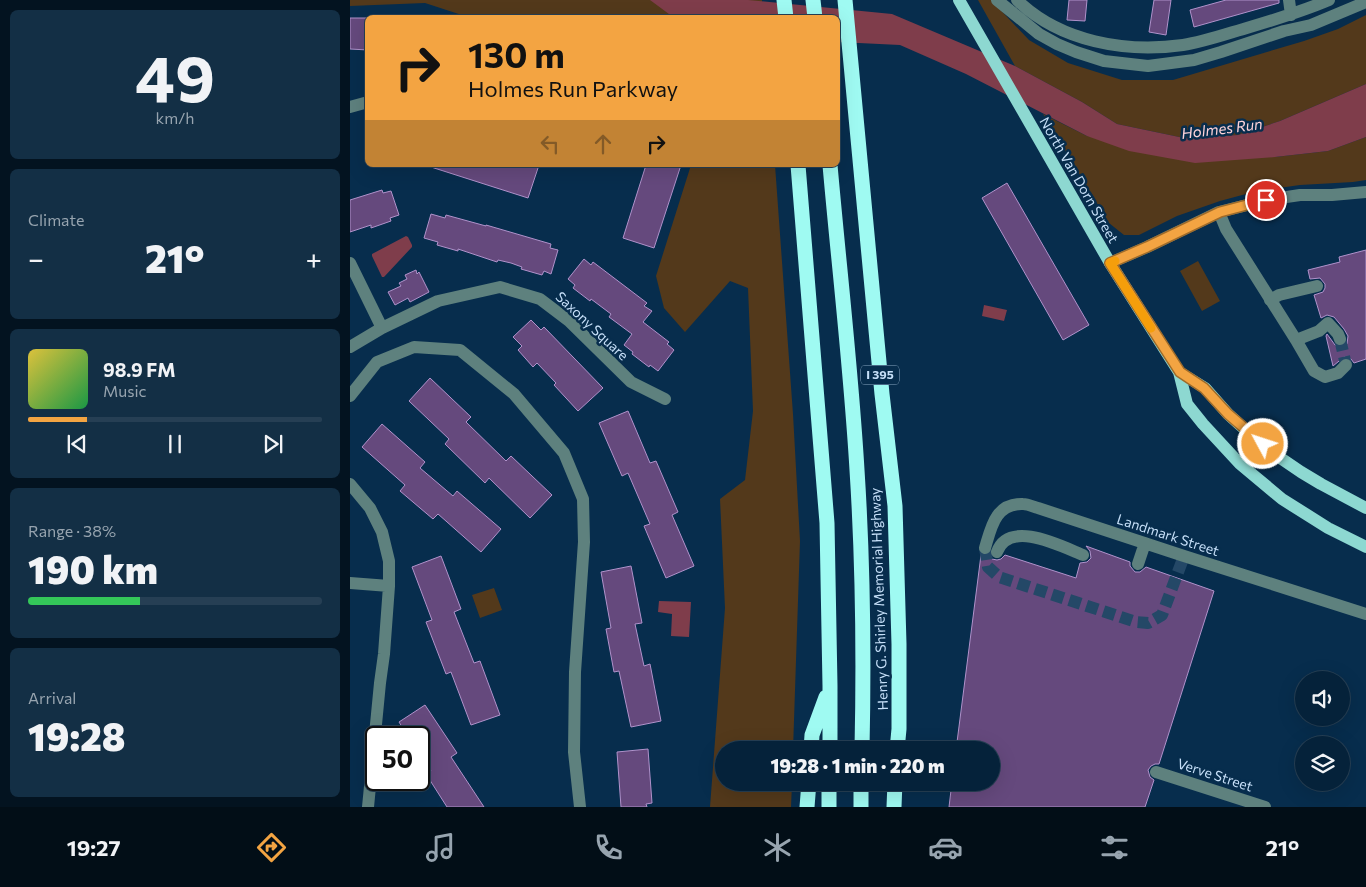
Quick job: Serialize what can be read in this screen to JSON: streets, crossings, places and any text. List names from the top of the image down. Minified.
{"streets":{"highway":["I 395","Henry G. Shirley Memorial Highway"],"main road":["North Van Dorn Street"],"street":["Saxony Square","Landmark Street","Verve Street"]},"water":["Holmes Run"],"page":{"tile":[["49","km/h"],"Climate",["Range · 38%","190 km"],["Arrival","19:28"]],"turn":["130 m","Holmes Run Parkway"],"heat":["−","21°","+"],"song":["98.9 FM","Music"],"limit":"50","trip":"19:28 · 1 min · 220 m","tabs":["19:27","21°"]}}
